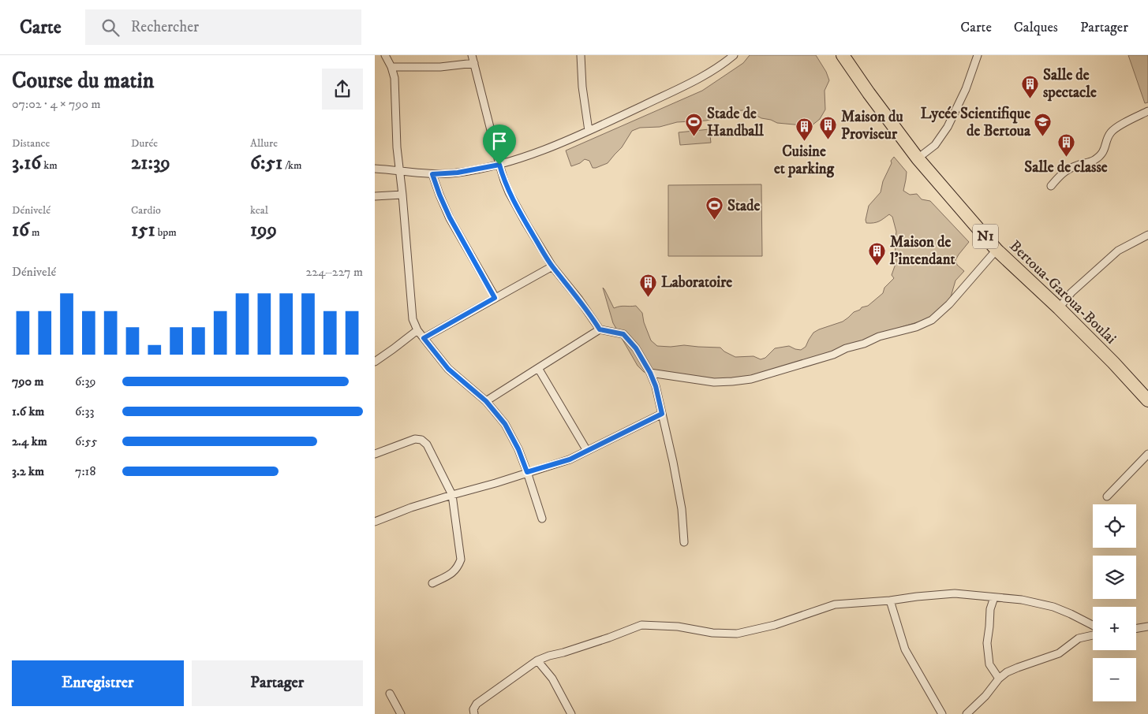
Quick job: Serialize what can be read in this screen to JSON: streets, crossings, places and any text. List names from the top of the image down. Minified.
{"streets":{"highway":["N1","Bertoua-Garoua-Boulai"]},"places":{"building":["Salle de spectacle","Maison du Proviseur","Cuisine et parking","Salle de classe","Maison de l'intendant","Laboratoire"],"sports":["Stade de Handball","Stade"],"school or university":["Lycée Scientifique de Bertoua"]},"page":{"header":"Carte","search":"Rechercher","nav":["Carte","Calques","Partager"],"heading":["Course du matin","07:02 · 4 × 790 m"],"stats":[["Distance","3.16 km"],["Durée","21:39"],["Allure","6:51 /km"],["Dénivelé","16 m"],["Cardio","151 bpm"],["kcal","199"]],"chart":["Dénivelé","224–227 m"],"list":[{"name":"790 m","note":"6:39"},{"name":"1.6 km","note":"6:33"},{"name":"2.4 km","note":"6:55"},{"name":"3.2 km","note":"7:18"}],"map_buttons":["+","−"],"buttons":["Enregistrer","Partager"]}}
